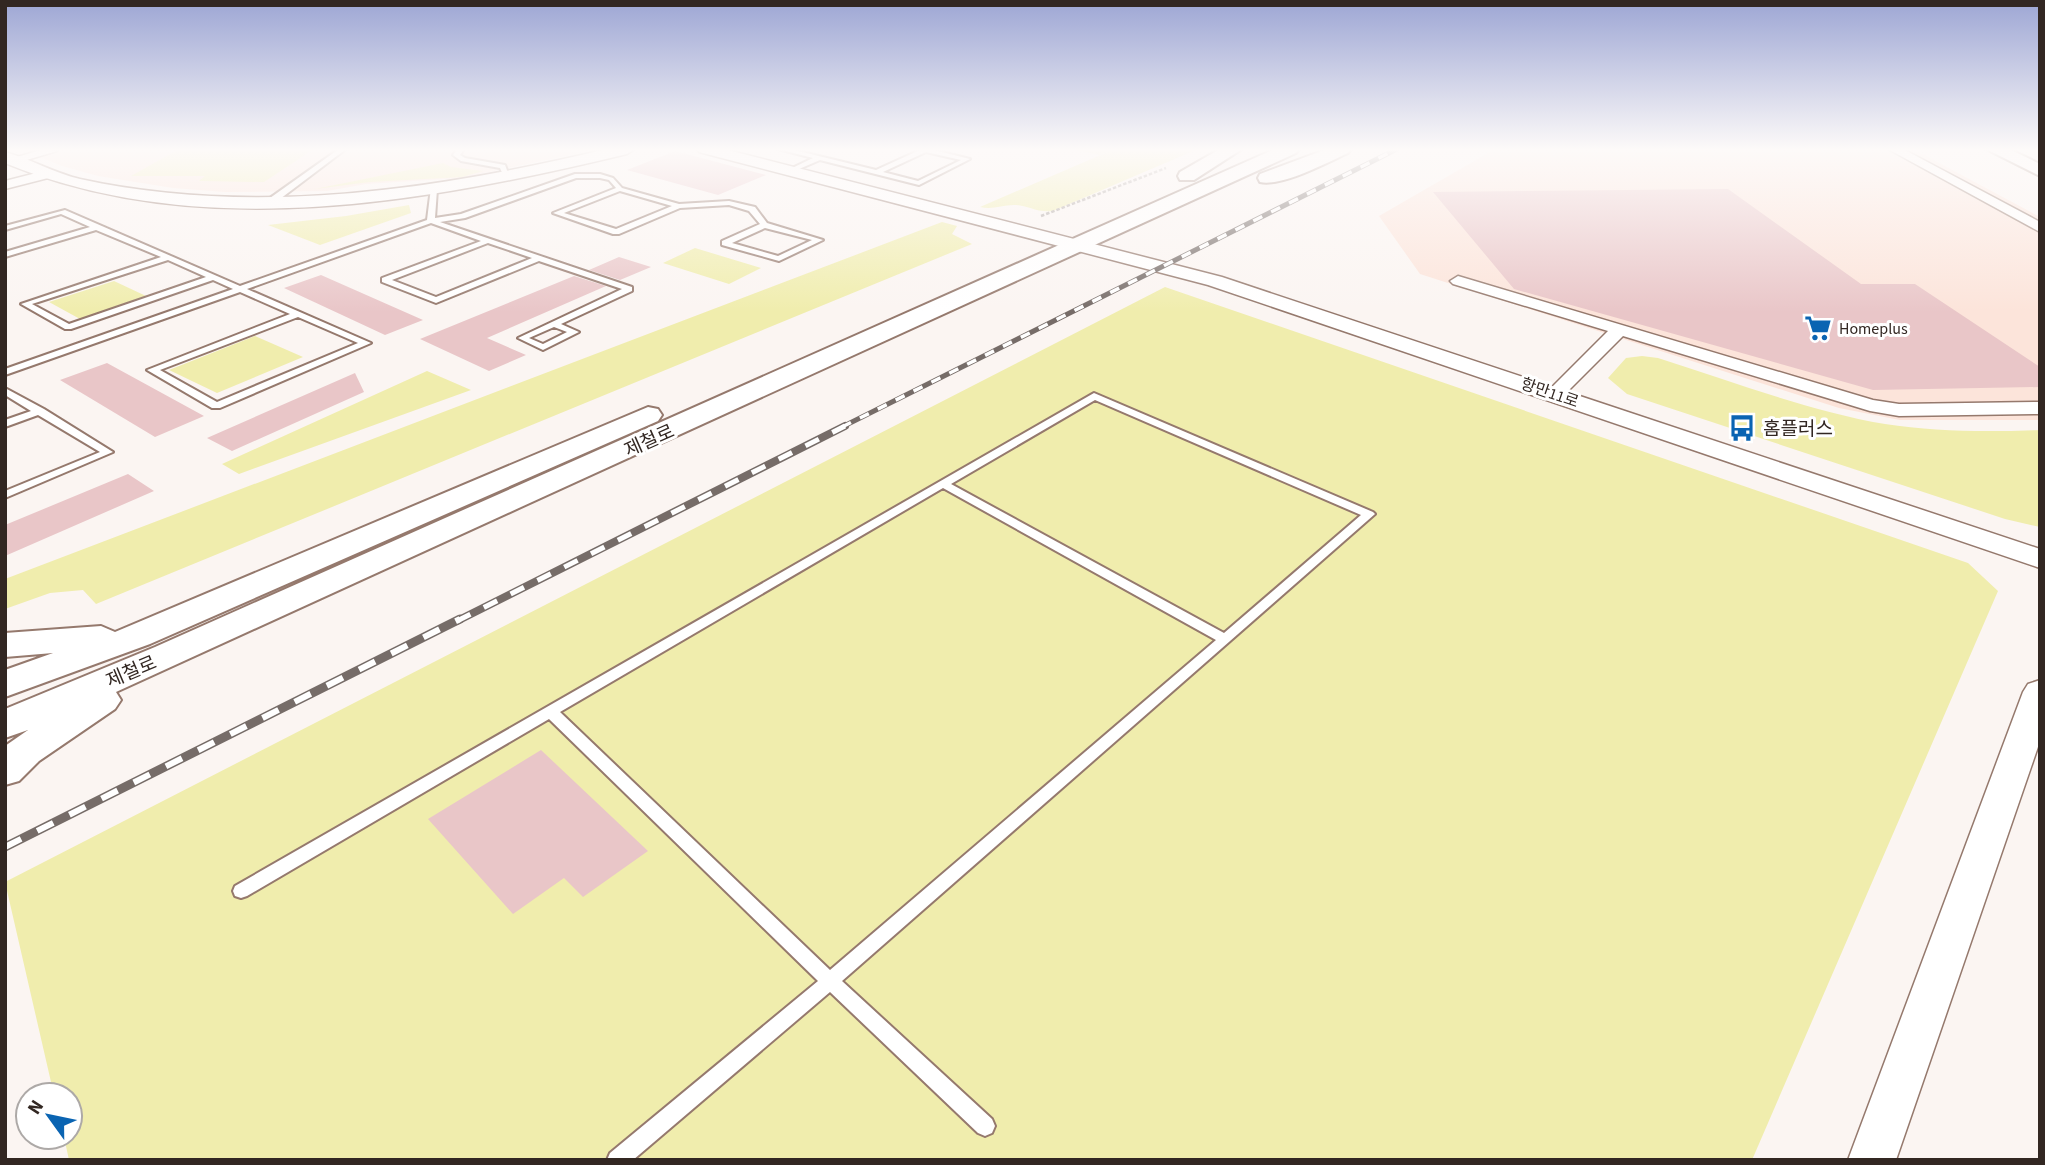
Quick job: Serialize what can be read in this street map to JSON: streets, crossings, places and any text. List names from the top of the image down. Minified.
{"streets":{"main road":["제철로"],"street":["항만11로"]},"crossings":[["항만11로","제철로"]],"places":{"supermarket":["Homeplus"],"bus stop":["홈플러스"]},"north":"top left"}
